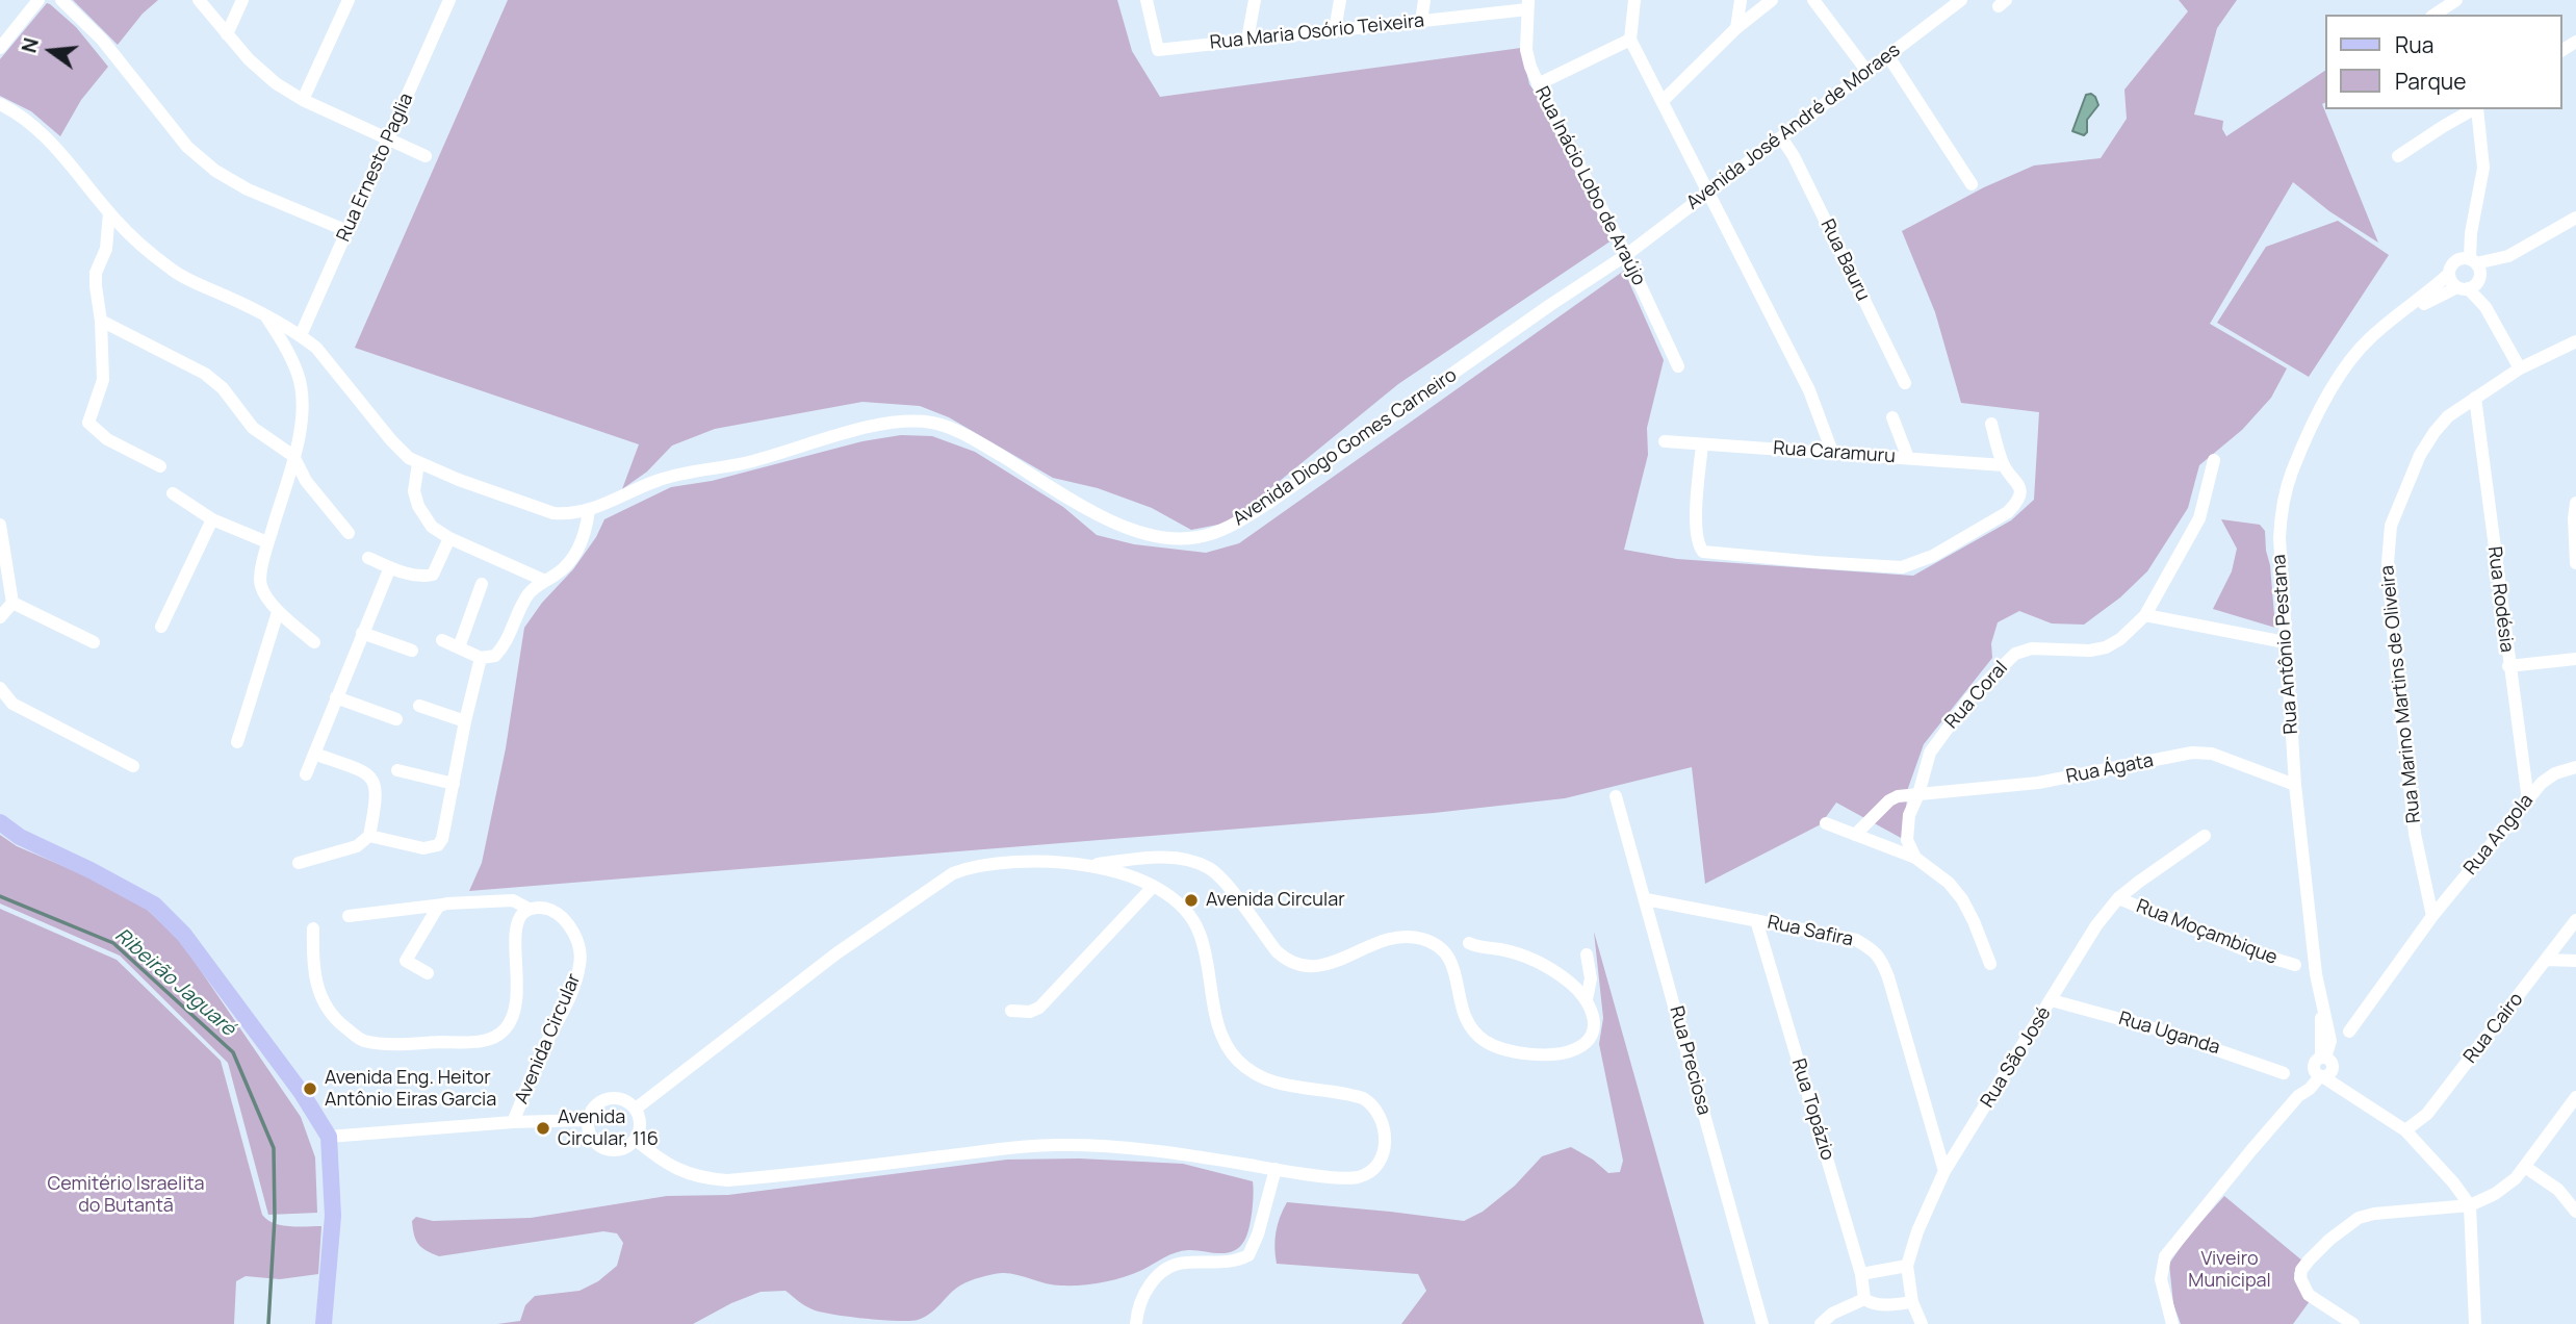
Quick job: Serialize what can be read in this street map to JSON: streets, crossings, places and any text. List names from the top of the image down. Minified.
{"streets":{"street":["Rua Maria Osório Teixeira","Avenida José André de Moraes","Rua Ernesto Paglia","Rua Inácio Lobo de Araújo","Rua Bauru","Avenida Diogo Gomes Carneiro","Rua Caramuru","Rua Rodésia","Rua Antônio Pestana","Rua Marino Martins de Oliveira","Rua Coral","Rua Ágata","Rua Angola","Rua Safira","Rua Moçambique","Rua Cairo","Rua Uganda","Avenida Circular","Rua São José","Rua Preciosa","Rua Topázio"]},"crossings":[["Rua Maria Osório Teixeira","Rua Inácio Lobo de Araújo"],["Avenida José André de Moraes","Rua Inácio Lobo de Araújo"],["Avenida José André de Moraes","Rua Bauru"],["Avenida José André de Moraes","Avenida Diogo Gomes Carneiro"],["Rua Ernesto Paglia","Avenida Diogo Gomes Carneiro"],["Rua Inácio Lobo de Araújo","Avenida Diogo Gomes Carneiro"],["Rua Rodésia","Rua Marino Martins de Oliveira"],["Rua Rodésia","Rua Angola"],["Rua Antônio Pestana","Rua Ágata"],["Rua Marino Martins de Oliveira","Rua Angola"],["Rua Coral","Rua Ágata"],["Rua Safira","Rua São José"],["Rua Safira","Rua Preciosa"],["Rua Safira","Rua Topázio"],["Rua Moçambique","Rua São José"],["Rua Uganda","Rua São José"]],"water":["Ribeirão Jaguaré"],"parks":["Cemitério Israelita do Butantã","Viveiro Municipal"],"places":["Avenida Circular","Avenida Eng. Heitor Antônio Eiras Garcia","Avenida Circular, 116"],"legend":["Rua","Parque"],"north":"left"}
